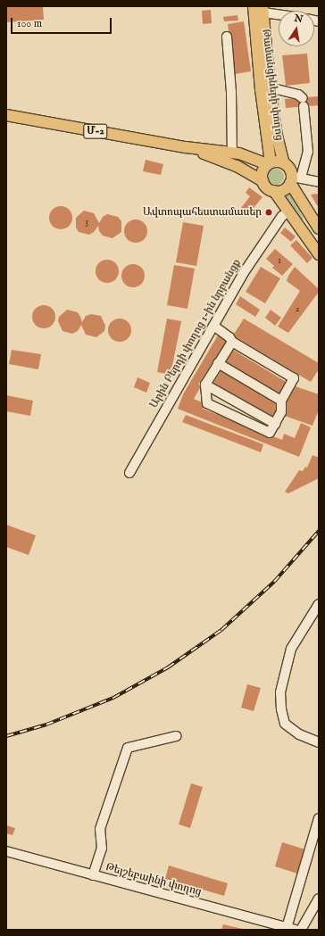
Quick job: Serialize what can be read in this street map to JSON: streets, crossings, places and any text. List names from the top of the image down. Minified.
{"streets":{"main road":["Թամանցիների փողոց","Մ-2"],"street":["Արին Բերդի փողոց 1-ին նրբանցք","Թեյշեբաինի փողոց"]},"crossings":[["Թամանցիների փողոց","Մ-2"]],"places":["Ավտոպահեստամասեր"],"house_numbers":["3","1","2"],"scale_bar":"100 m","north":"top"}
